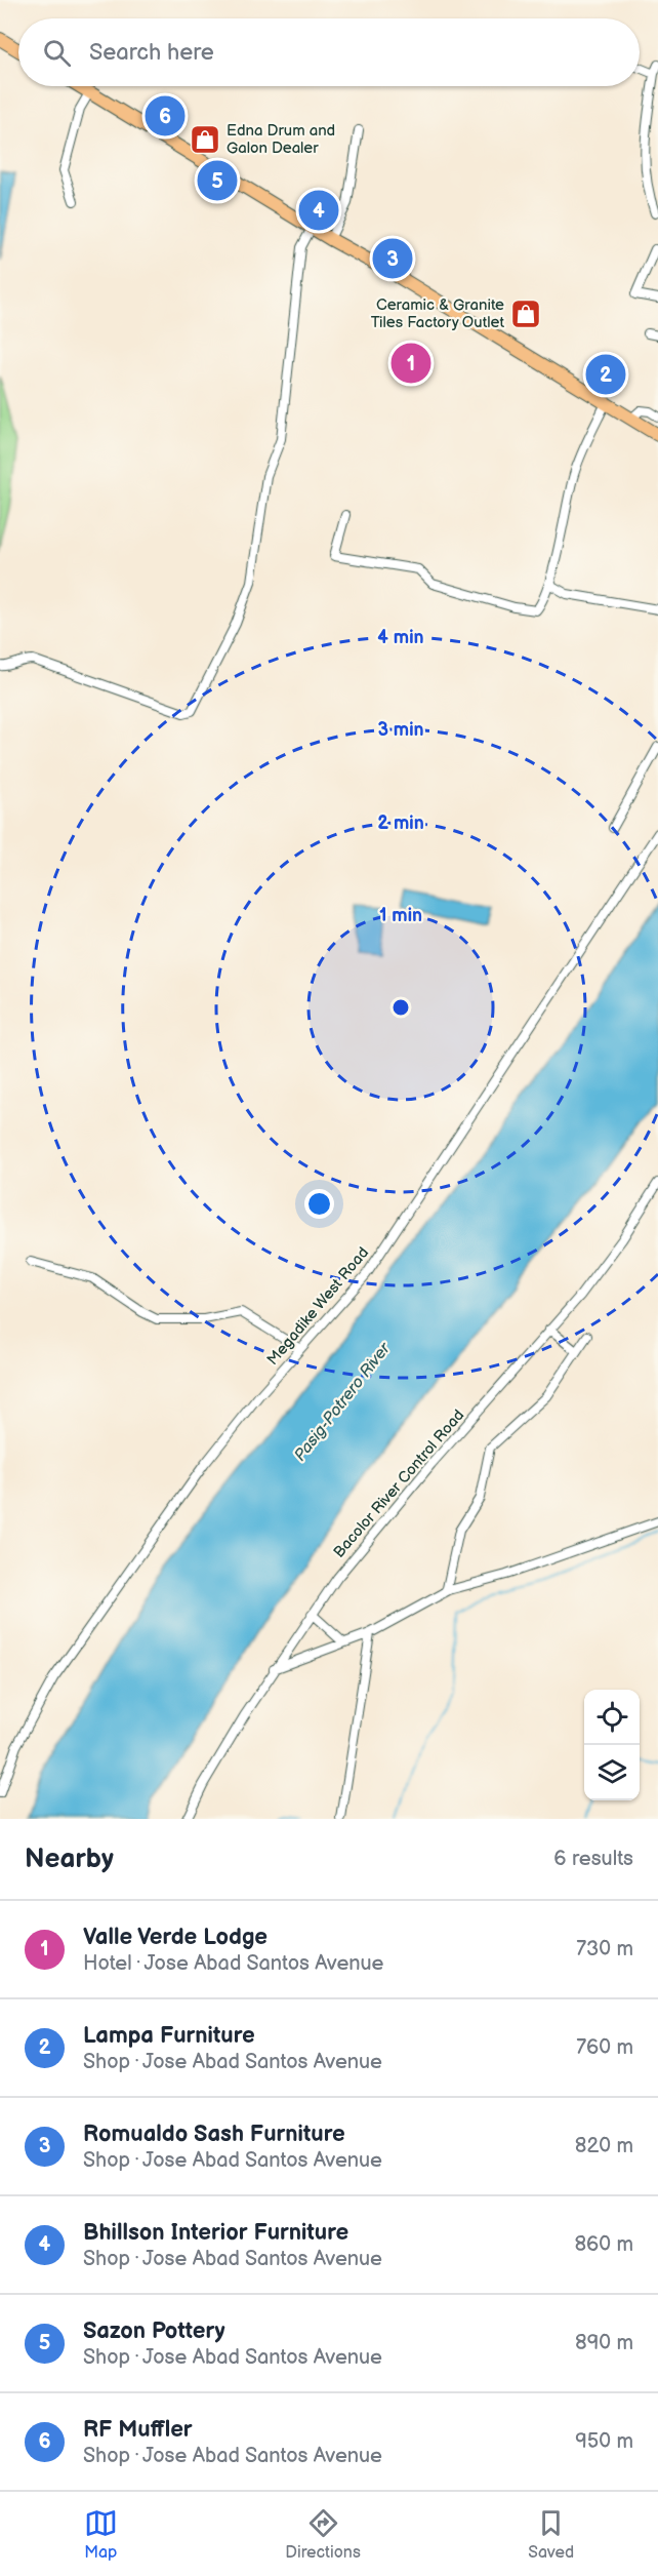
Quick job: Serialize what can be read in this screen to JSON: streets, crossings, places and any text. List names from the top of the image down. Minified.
{"streets":{"street":["Megadike West Road","Bacolor River Control Road"]},"water":["Pasig-Potrero River"],"places":{"shop":["Edna Drum and Galon Dealer","Ceramic & Granite Tiles Factory Outlet"]},"page":{"search":"Search here","pins":["6","5","4","3","1","2"],"heading":["Nearby","6 results"],"list":[{"mark":"1","name":"Valle Verde Lodge","note":"Hotel · Jose Abad Santos Avenue","value":"730 m"},{"mark":"2","name":"Lampa Furniture","note":"Shop · Jose Abad Santos Avenue","value":"760 m"},{"mark":"3","name":"Romualdo Sash Furniture","note":"Shop · Jose Abad Santos Avenue","value":"820 m"},{"mark":"4","name":"Bhillson Interior Furniture","note":"Shop · Jose Abad Santos Avenue","value":"860 m"},{"mark":"5","name":"Sazon Pottery","note":"Shop · Jose Abad Santos Avenue","value":"890 m"},{"mark":"6","name":"RF Muffler","note":"Shop · Jose Abad Santos Avenue","value":"950 m"}],"nav":["Map","Directions","Saved"]},"rings":["4 min","3 min","2 min","1 min"]}
